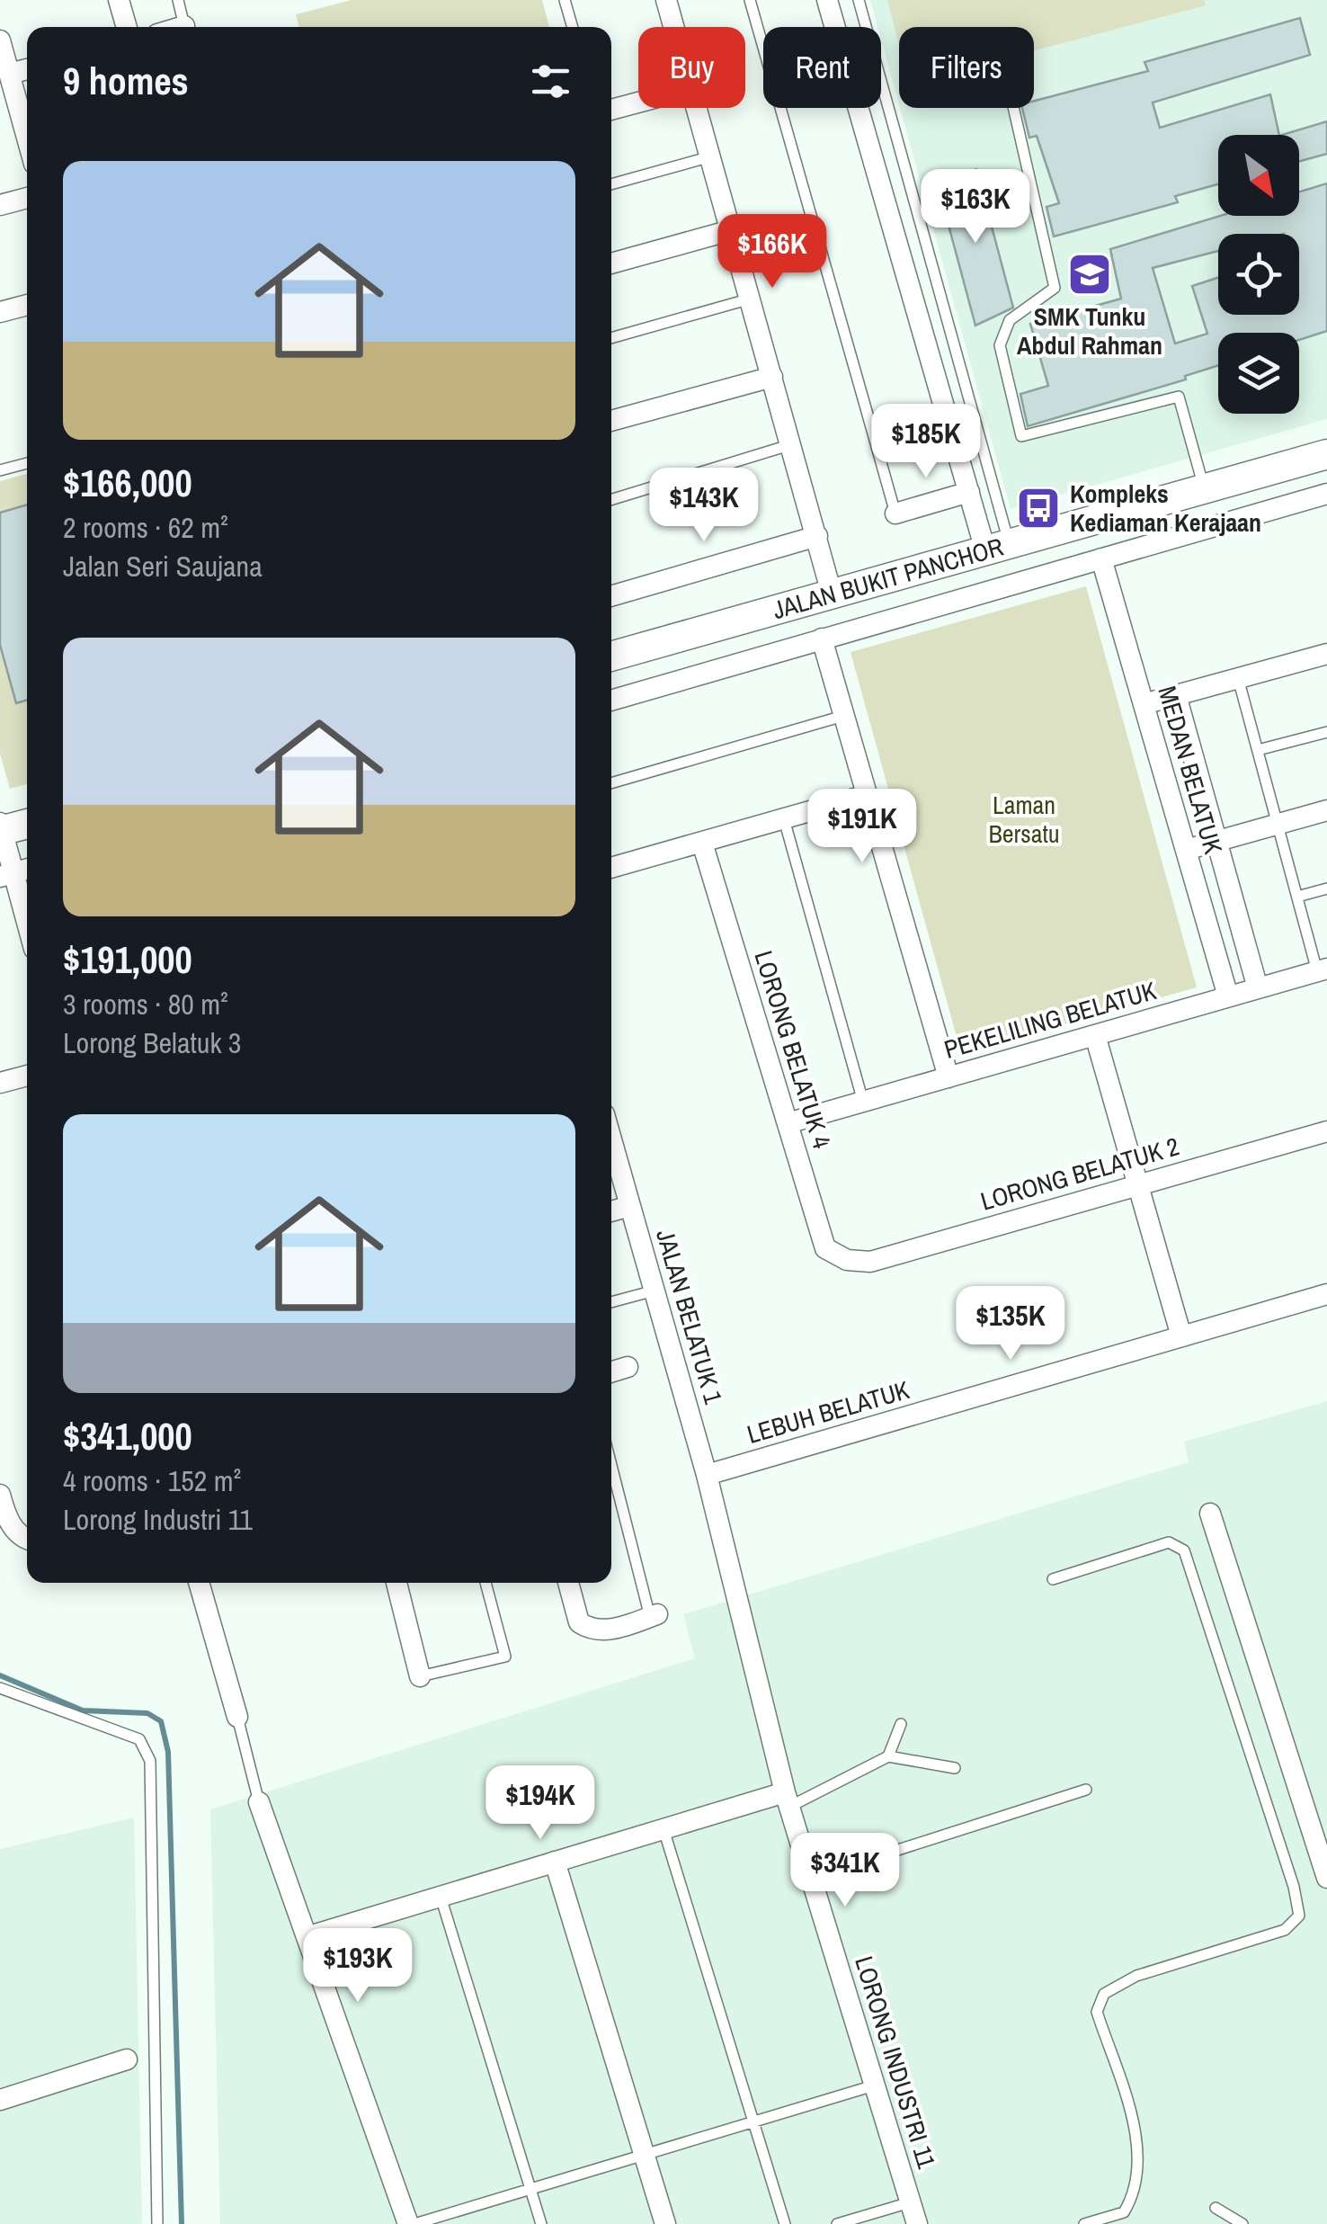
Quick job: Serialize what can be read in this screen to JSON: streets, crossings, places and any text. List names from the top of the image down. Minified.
{"streets":{"main road":["JALAN BUKIT PANCHOR"],"street":["MEDAN BELATUK","PEKELILING BELATUK","LORONG BELATUK 4","LORONG BELATUK 2","JALAN BELATUK 1","LEBUH BELATUK","LORONG INDUSTRI 11"]},"crossings":[["MEDAN BELATUK","PEKELILING BELATUK"],["PEKELILING BELATUK","LORONG BELATUK 4"],["LORONG BELATUK 4","LORONG BELATUK 2"],["JALAN BELATUK 1","LEBUH BELATUK"],["JALAN BELATUK 1","LORONG INDUSTRI 11"]],"parks":["Laman Bersatu"],"places":{"school or university":["SMK Tunku Abdul Rahman"],"bus stop":["Kompleks Kediaman Kerajaan"]},"north":"bottom right","page":{"chip":["Buy","Rent","Filters"],"heading":"9 homes","list":[{"name":"$166,000","note":"2 rooms · 62 m² · Jalan Seri Saujana"},{"name":"$191,000","note":"3 rooms · 80 m² · Lorong Belatuk 3"},{"name":"$341,000","note":"4 rooms · 152 m² · Lorong Industri 11"}],"price":["$163K","$166K","$185K","$143K","$191K","$135K","$194K","$341K","$193K"]}}
